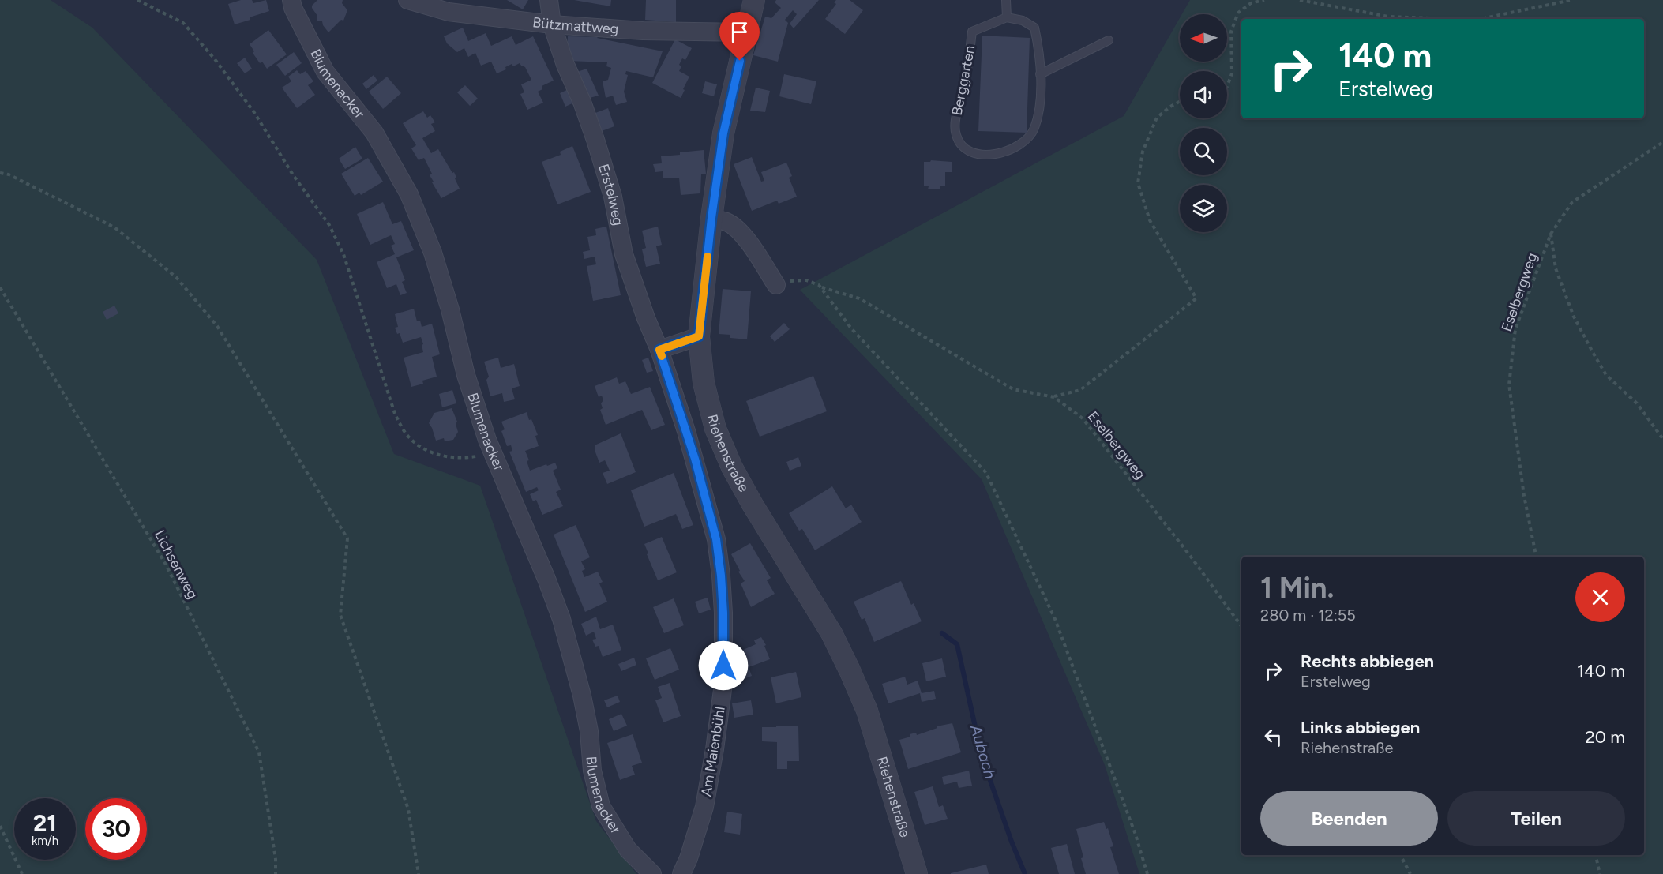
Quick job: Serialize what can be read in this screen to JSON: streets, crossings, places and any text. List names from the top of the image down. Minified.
{"streets":{"street":["Bützmattweg","Blumenacker","Erstelweg","Riehenstraße","Am Maienbühl"],"lane":["Berggarten"],"path":["Eselbergweg","Lichsenweg"]},"crossings":[["Bützmattweg","Erstelweg"],["Bützmattweg","Riehenstraße"],["Erstelweg","Am Maienbühl"]],"water":["Aubach"],"north":"left","page":{"turn":["140 m","Erstelweg"],"heading":["1 Min.","280 m · 12:55"],"list":[{"name":"Rechts abbiegen","note":"Erstelweg","value":"140 m"},{"name":"Links abbiegen","note":"Riehenstraße","value":"20 m"}],"buttons":["Beenden","Teilen"],"speed":"21 km/h","limit":"30"}}
